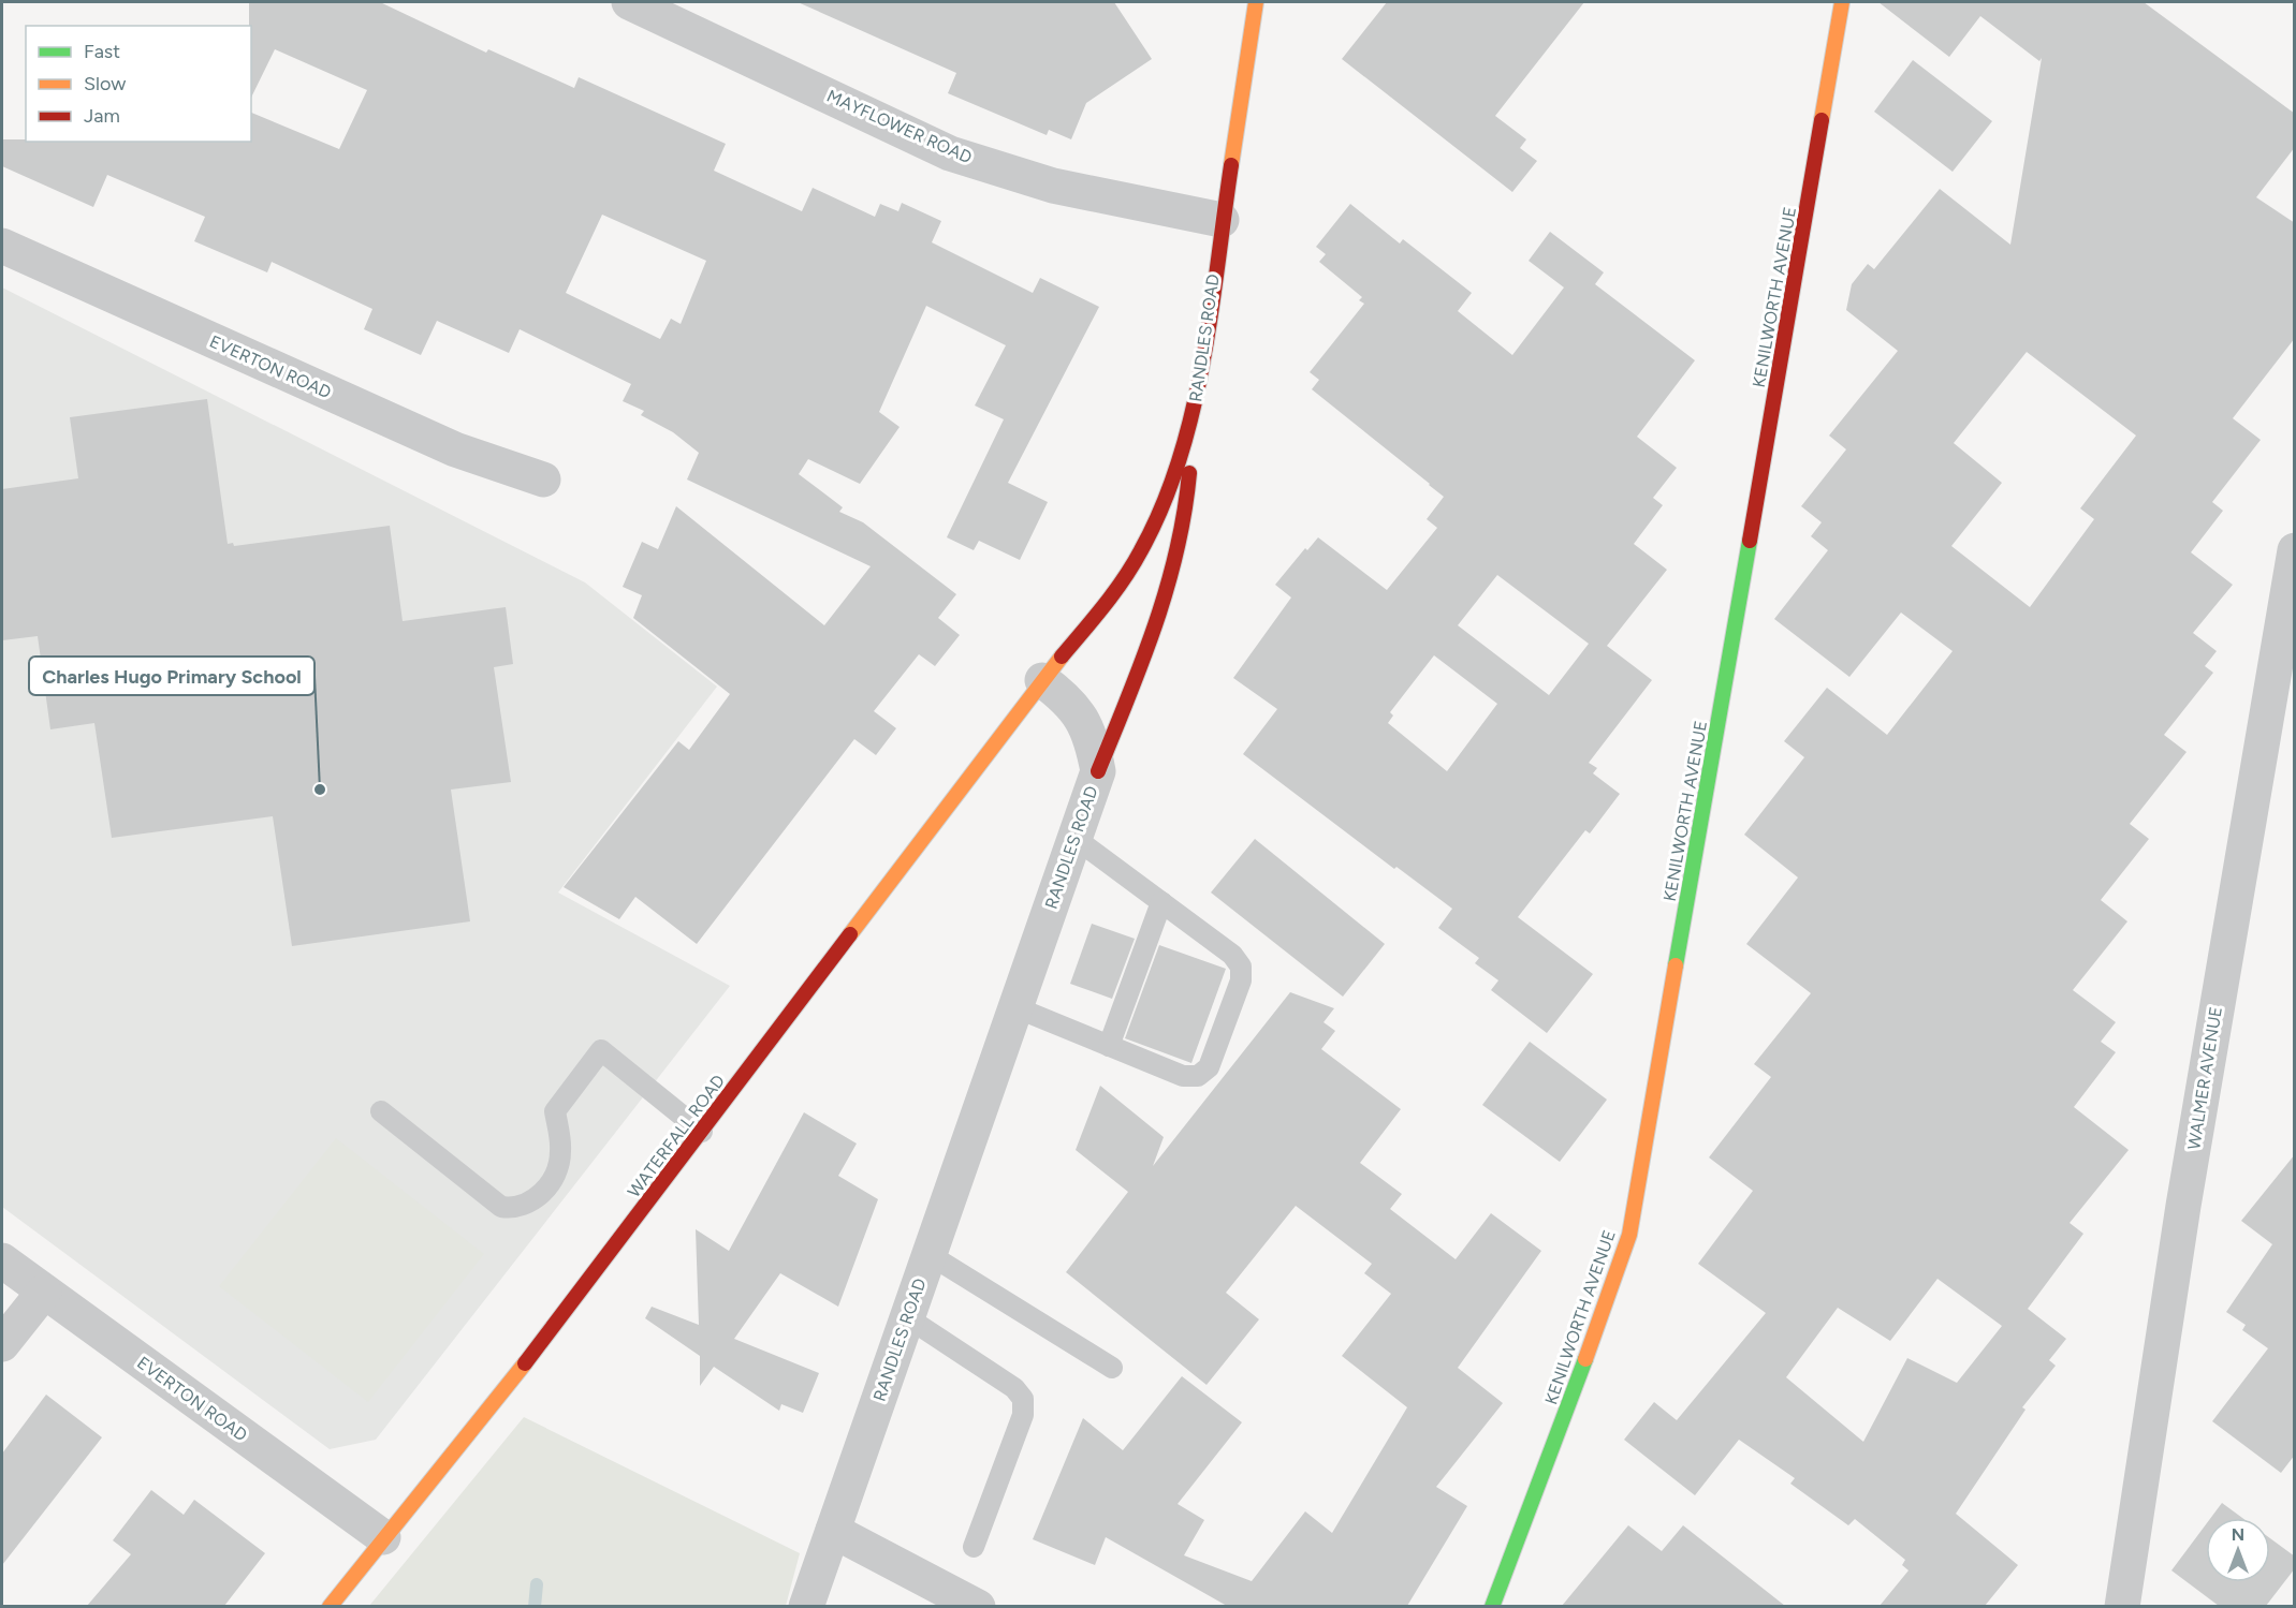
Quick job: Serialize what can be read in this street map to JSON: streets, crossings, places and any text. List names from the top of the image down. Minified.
{"streets":{"street":["MAYFLOWER ROAD","KENILWORTH AVENUE","RANDLES ROAD","EVERTON ROAD","WALMER AVENUE","WATERFALL ROAD"]},"crossings":[["MAYFLOWER ROAD","RANDLES ROAD"],["RANDLES ROAD","WATERFALL ROAD"],["EVERTON ROAD","WATERFALL ROAD"]],"places":["Charles Hugo Primary School"],"legend":["Fast","Slow","Jam"],"north":"top"}
